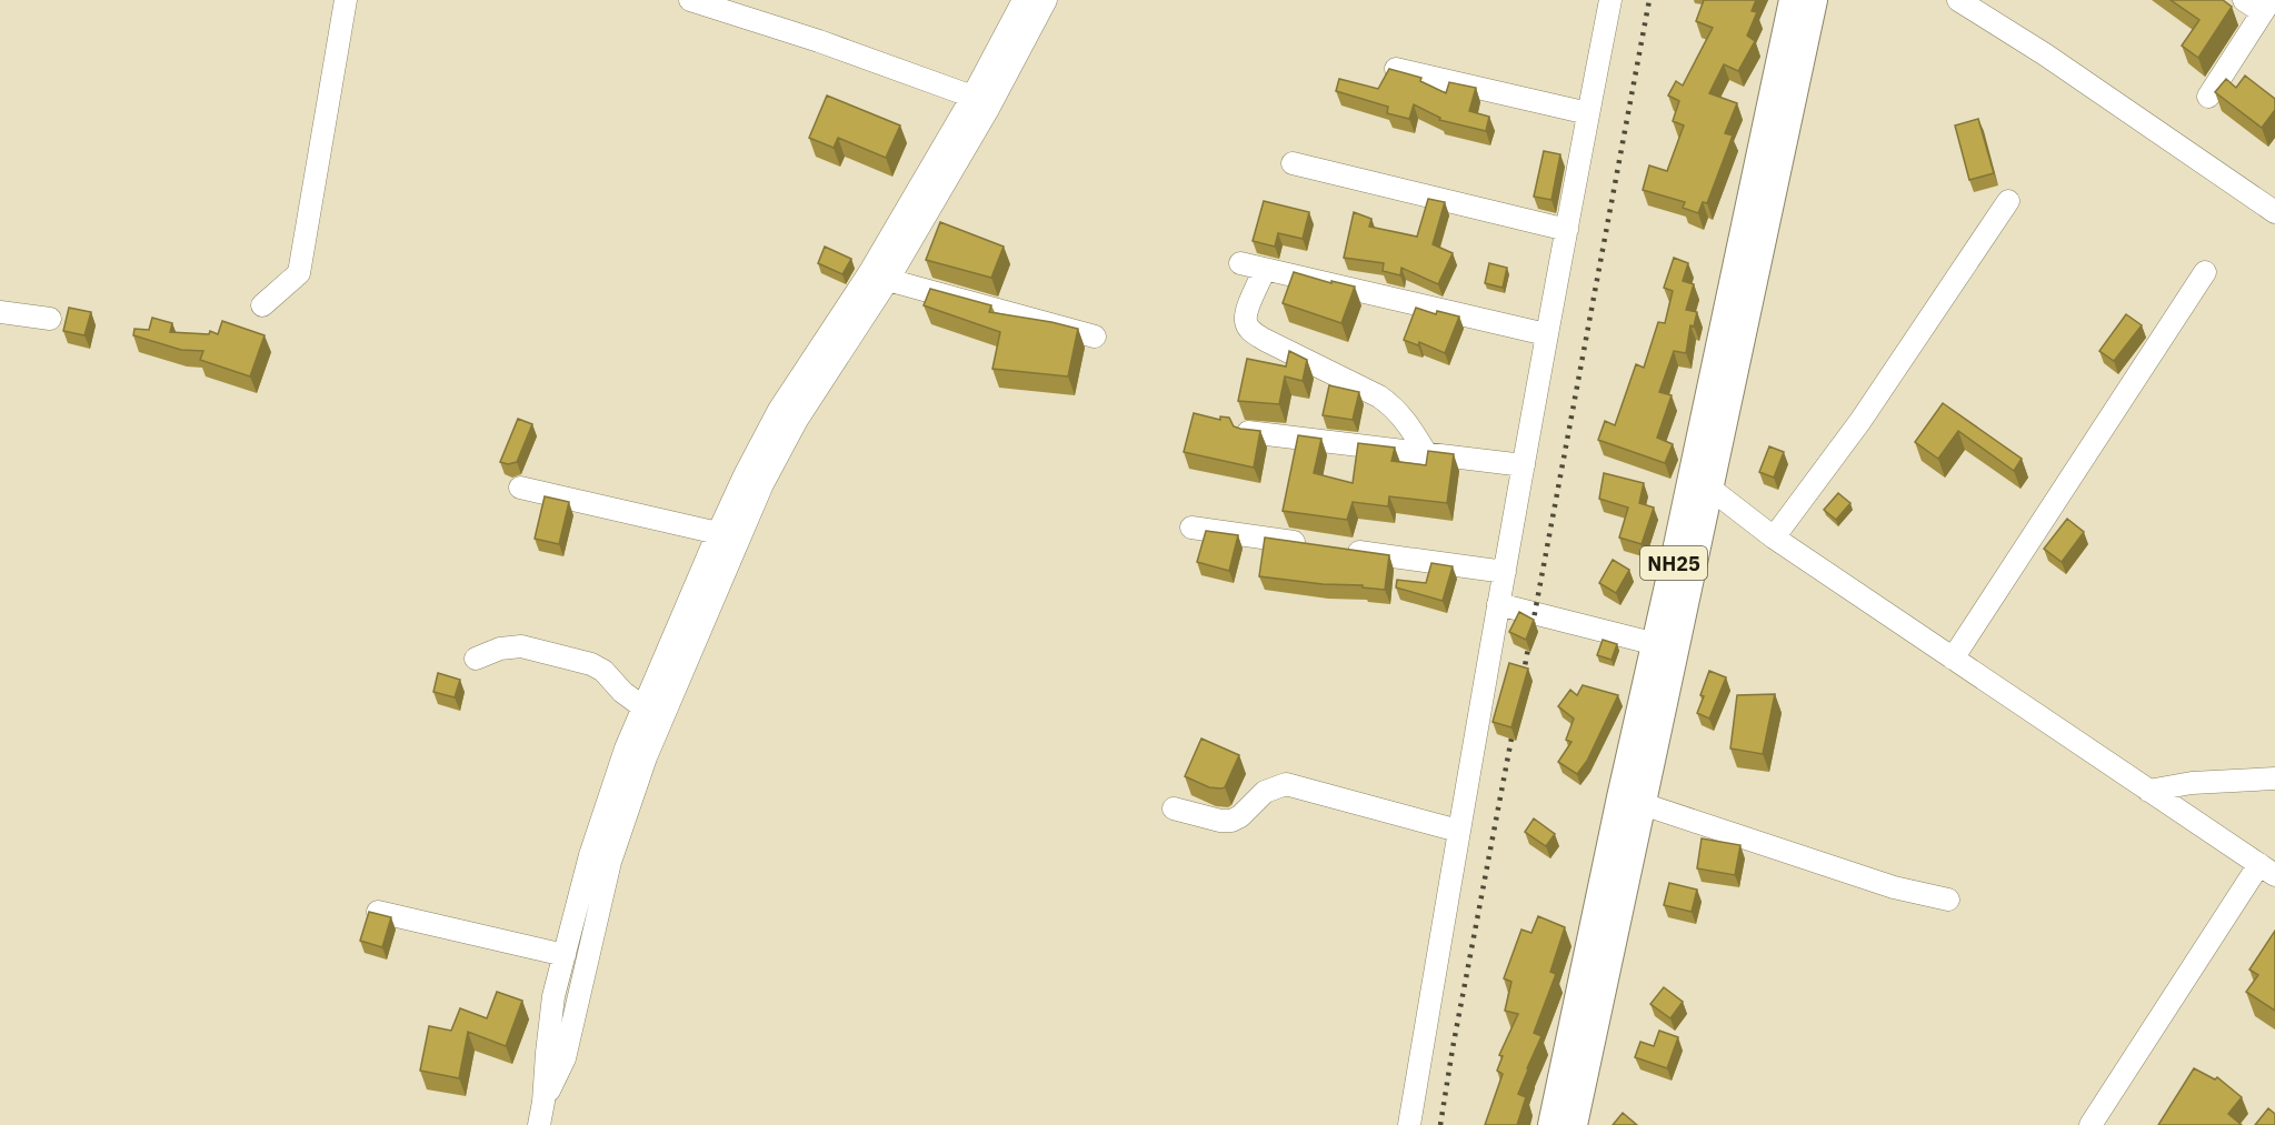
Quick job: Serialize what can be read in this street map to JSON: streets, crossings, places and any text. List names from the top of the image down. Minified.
{"streets":{"main road":["NH25"]}}
